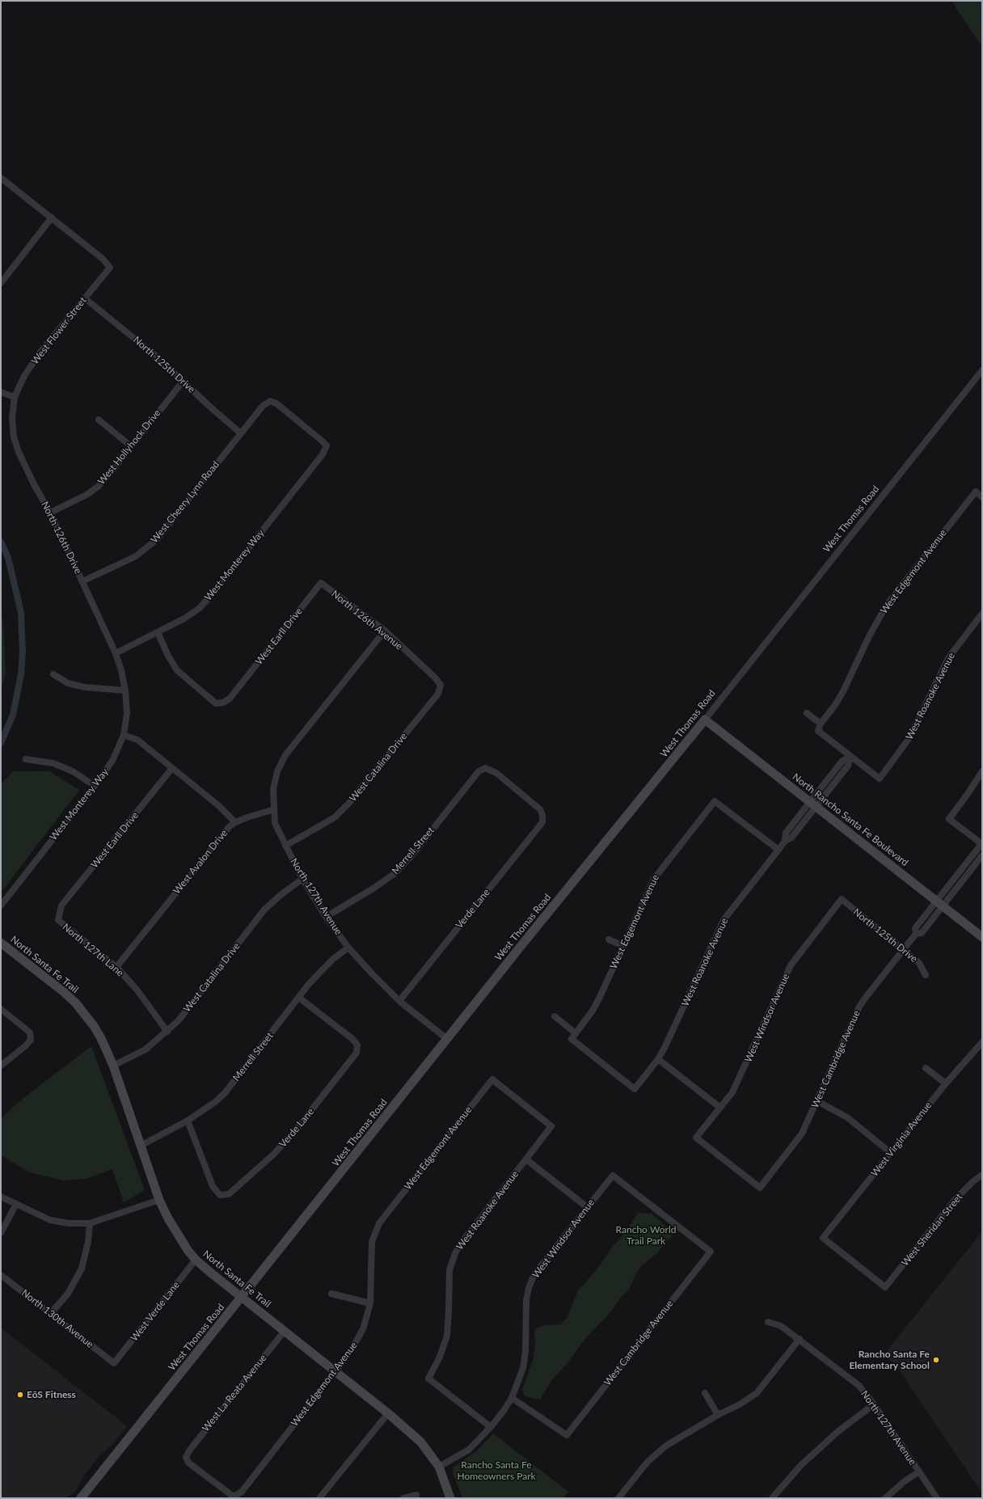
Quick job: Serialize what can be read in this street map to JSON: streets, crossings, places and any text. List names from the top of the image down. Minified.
{"streets":{"street":["West Flower Street","North 125th Drive","West Hollyhock Drive","West Cheery Lynn Road","West Thomas Road","North 126th Drive","West Monterey Way","West Edgemont Avenue","North 126th Avenue","West Earll Drive","West Roanoke Avenue","West Catalina Drive","North Rancho Santa Fe Boulevard","Merrell Street","West Avalon Drive","North 127th Avenue","Verde Lane","North 127th Lane","North Santa Fe Trail","West Windsor Avenue","West Cambridge Avenue","West Virginia Avenue","West Sheridan Street","West Verde Lane","North 130th Avenue","West La Reata Avenue"]},"crossings":[["West Flower Street","North 125th Drive"],["West Flower Street","North 126th Drive"],["North 125th Drive","West Hollyhock Drive"],["North 125th Drive","West Cheery Lynn Road"],["North 125th Drive","West Windsor Avenue"],["North 125th Drive","West Cambridge Avenue"],["West Hollyhock Drive","North 126th Drive"],["West Cheery Lynn Road","North 126th Drive"],["West Cheery Lynn Road","West Monterey Way"],["West Thomas Road","North Rancho Santa Fe Boulevard"],["West Thomas Road","North 127th Avenue"],["West Thomas Road","North Santa Fe Trail"],["North 126th Drive","West Monterey Way"],["West Monterey Way","West Earll Drive"],["West Edgemont Avenue","West Roanoke Avenue"],["West Edgemont Avenue","North Santa Fe Trail"],["West Edgemont Avenue","West La Reata Avenue"],["North 126th Avenue","West Earll Drive"],["North 126th Avenue","West Catalina Drive"],["West Earll Drive","North 127th Lane"],["West Roanoke Avenue","North Rancho Santa Fe Boulevard"],["West Roanoke Avenue","West Windsor Avenue"],["West Catalina Drive","North 127th Avenue"],["West Catalina Drive","North 127th Lane"],["West Catalina Drive","North Santa Fe Trail"],["North Rancho Santa Fe Boulevard","West Cambridge Avenue"],["Merrell Street","North 127th Avenue"],["Merrell Street","Verde Lane"],["Merrell Street","North Santa Fe Trail"],["West Avalon Drive","North 127th Avenue"],["West Avalon Drive","North 127th Lane"],["North 127th Avenue","Verde Lane"],["North Santa Fe Trail","West Windsor Avenue"],["North Santa Fe Trail","West Verde Lane"],["North Santa Fe Trail","West La Reata Avenue"],["West Windsor Avenue","West Cambridge Avenue"],["West Virginia Avenue","West Sheridan Street"],["West Verde Lane","North 130th Avenue"]],"parks":["Rancho World Trail Park","Rancho Santa Fe Homeowners Park"],"places":["Rancho Santa Fe Elementary School","EōS Fitness"]}
